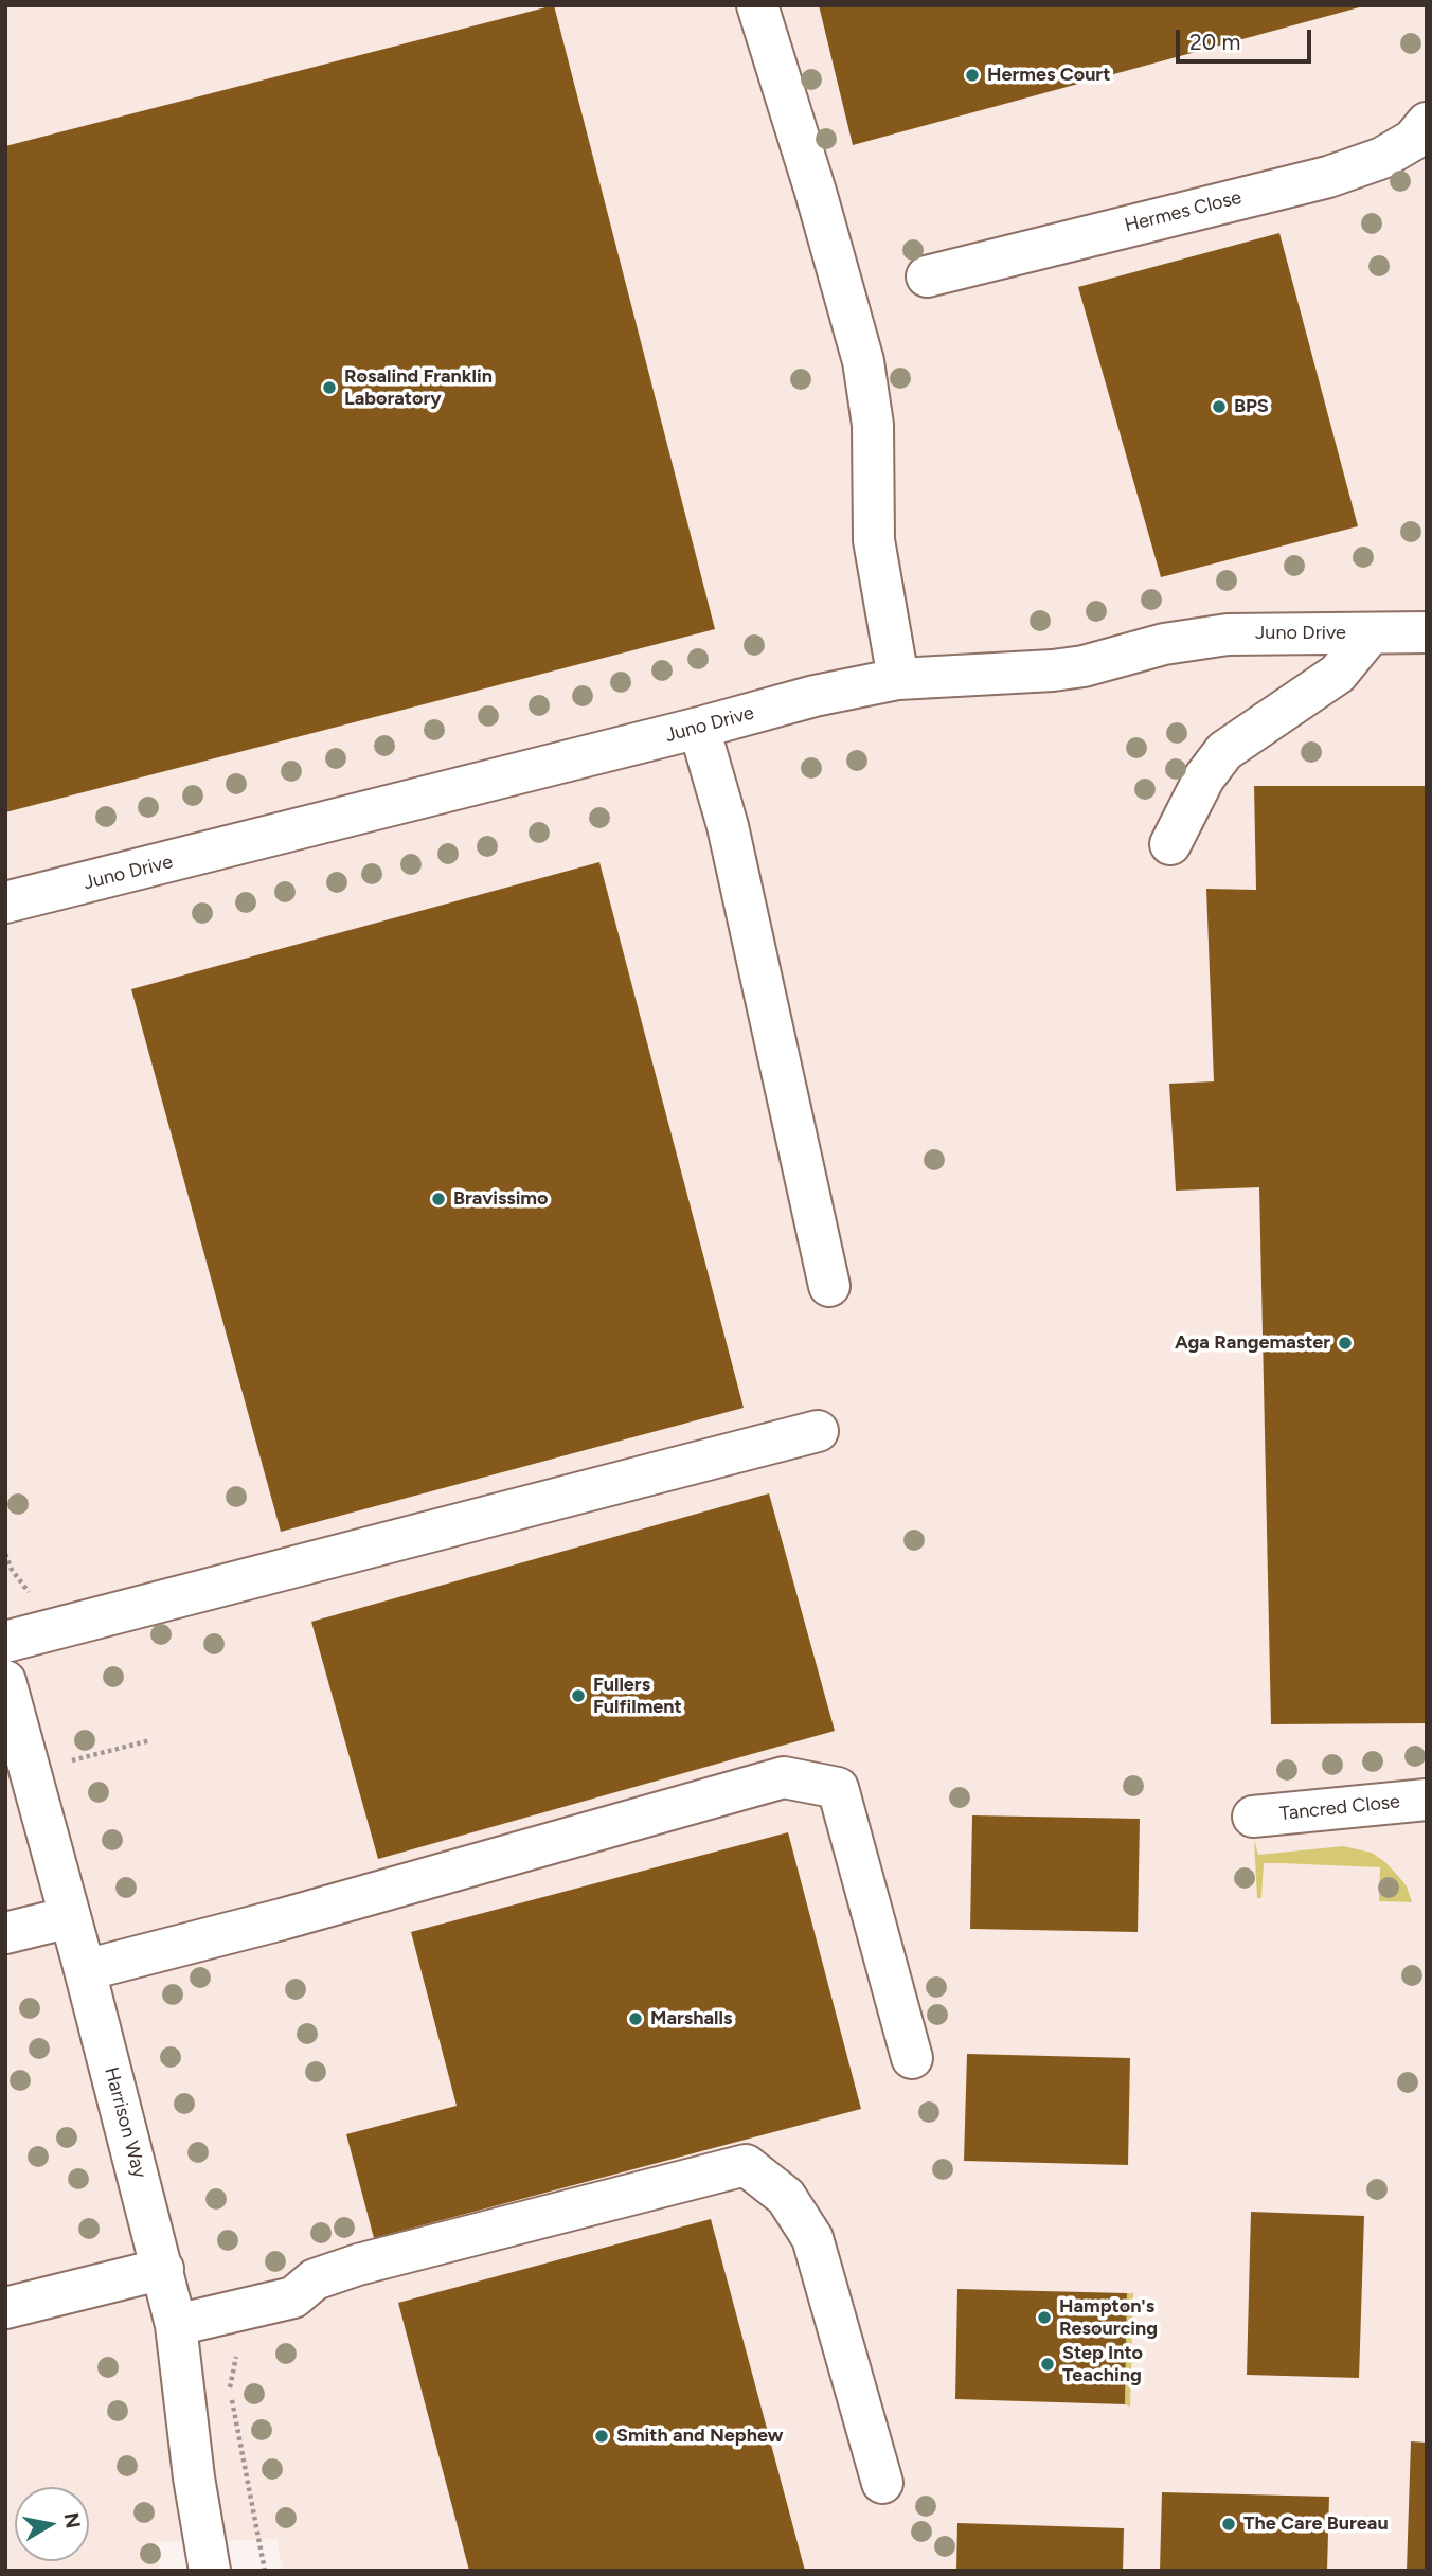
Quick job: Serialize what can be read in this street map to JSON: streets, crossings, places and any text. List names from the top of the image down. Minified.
{"streets":{"street":["Hermes Close","Juno Drive","Tancred Close","Harrison Way"]},"places":["Hermes Court","Rosalind Franklin Laboratory","BPS","Bravissimo","Aga Rangemaster","Fullers Fulfilment","Marshalls","Hampton's Resourcing","Step Into Teaching","Smith and Nephew","The Care Bureau"],"scale_bar":"20 m","north":"right"}
